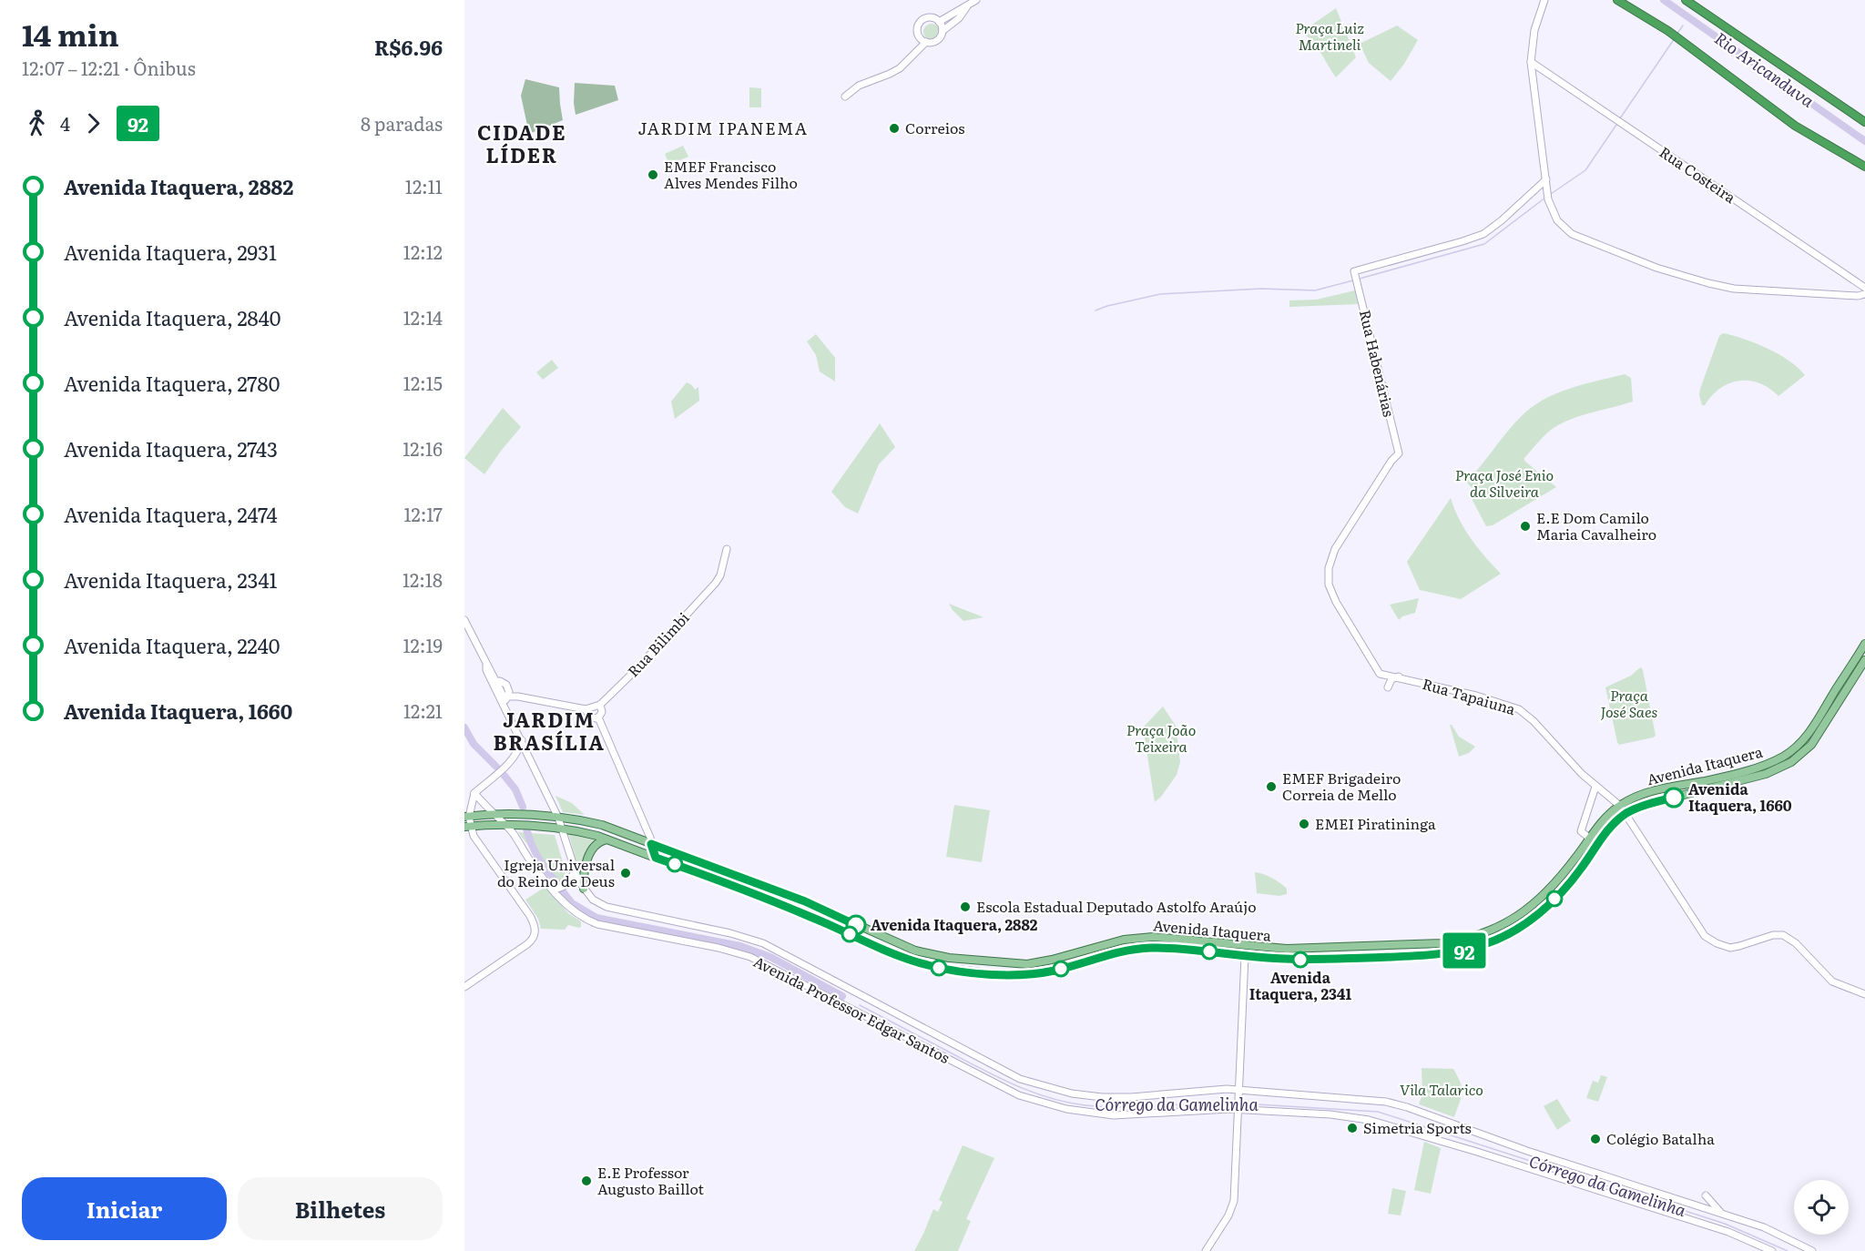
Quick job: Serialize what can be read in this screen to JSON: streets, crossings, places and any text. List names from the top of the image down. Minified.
{"streets":{"main road":["Avenida Itaquera"],"street":["Rua Costeira","Rua Habenárias","Rua Bilimbi","Rua Tapaiuna","Avenida Professor Edgar Santos"]},"crossings":[["Rua Habenárias","Rua Tapaiuna"],["Rua Tapaiuna","Avenida Itaquera"],["Avenida Itaquera","Avenida Professor Edgar Santos"]],"districts":["JARDIM IPANEMA","CIDADE LÍDER","JARDIM BRASÍLIA"],"water":["Rio Aricanduva","Córrego da Gamelinha"],"parks":["Praça Luiz Martineli","Praça José Enio da Silveira","Praça José Saes","Praça João Teixeira","Vila Talarico"],"places":["Correios","EMEF Francisco Alves Mendes Filho","E.E Dom Camilo Maria Cavalheiro","EMEF Brigadeiro Correia de Mello","Avenida Itaquera, 1660","EMEI Piratininga","Igreja Universal do Reino de Deus","Escola Estadual Deputado Astolfo Araújo","Avenida Itaquera, 2882","Avenida Itaquera, 2341","Simetria Sports","Colégio Batalha","E.E Professor Augusto Baillot"],"lines":["bus line 92"],"page":{"heading":["14 min","12:07 – 12:21 · Ônibus","R$6.96"],"on_map":"92","legs":["4","92","8 paradas"],"list":[{"name":"Avenida Itaquera, 2882","value":"12:11"},{"name":"Avenida Itaquera, 2931","value":"12:12"},{"name":"Avenida Itaquera, 2840","value":"12:14"},{"name":"Avenida Itaquera, 2780","value":"12:15"},{"name":"Avenida Itaquera, 2743","value":"12:16"},{"name":"Avenida Itaquera, 2474","value":"12:17"},{"name":"Avenida Itaquera, 2341","value":"12:18"},{"name":"Avenida Itaquera, 2240","value":"12:19"},{"name":"Avenida Itaquera, 1660","value":"12:21"}],"buttons":["Iniciar","Bilhetes"]}}
